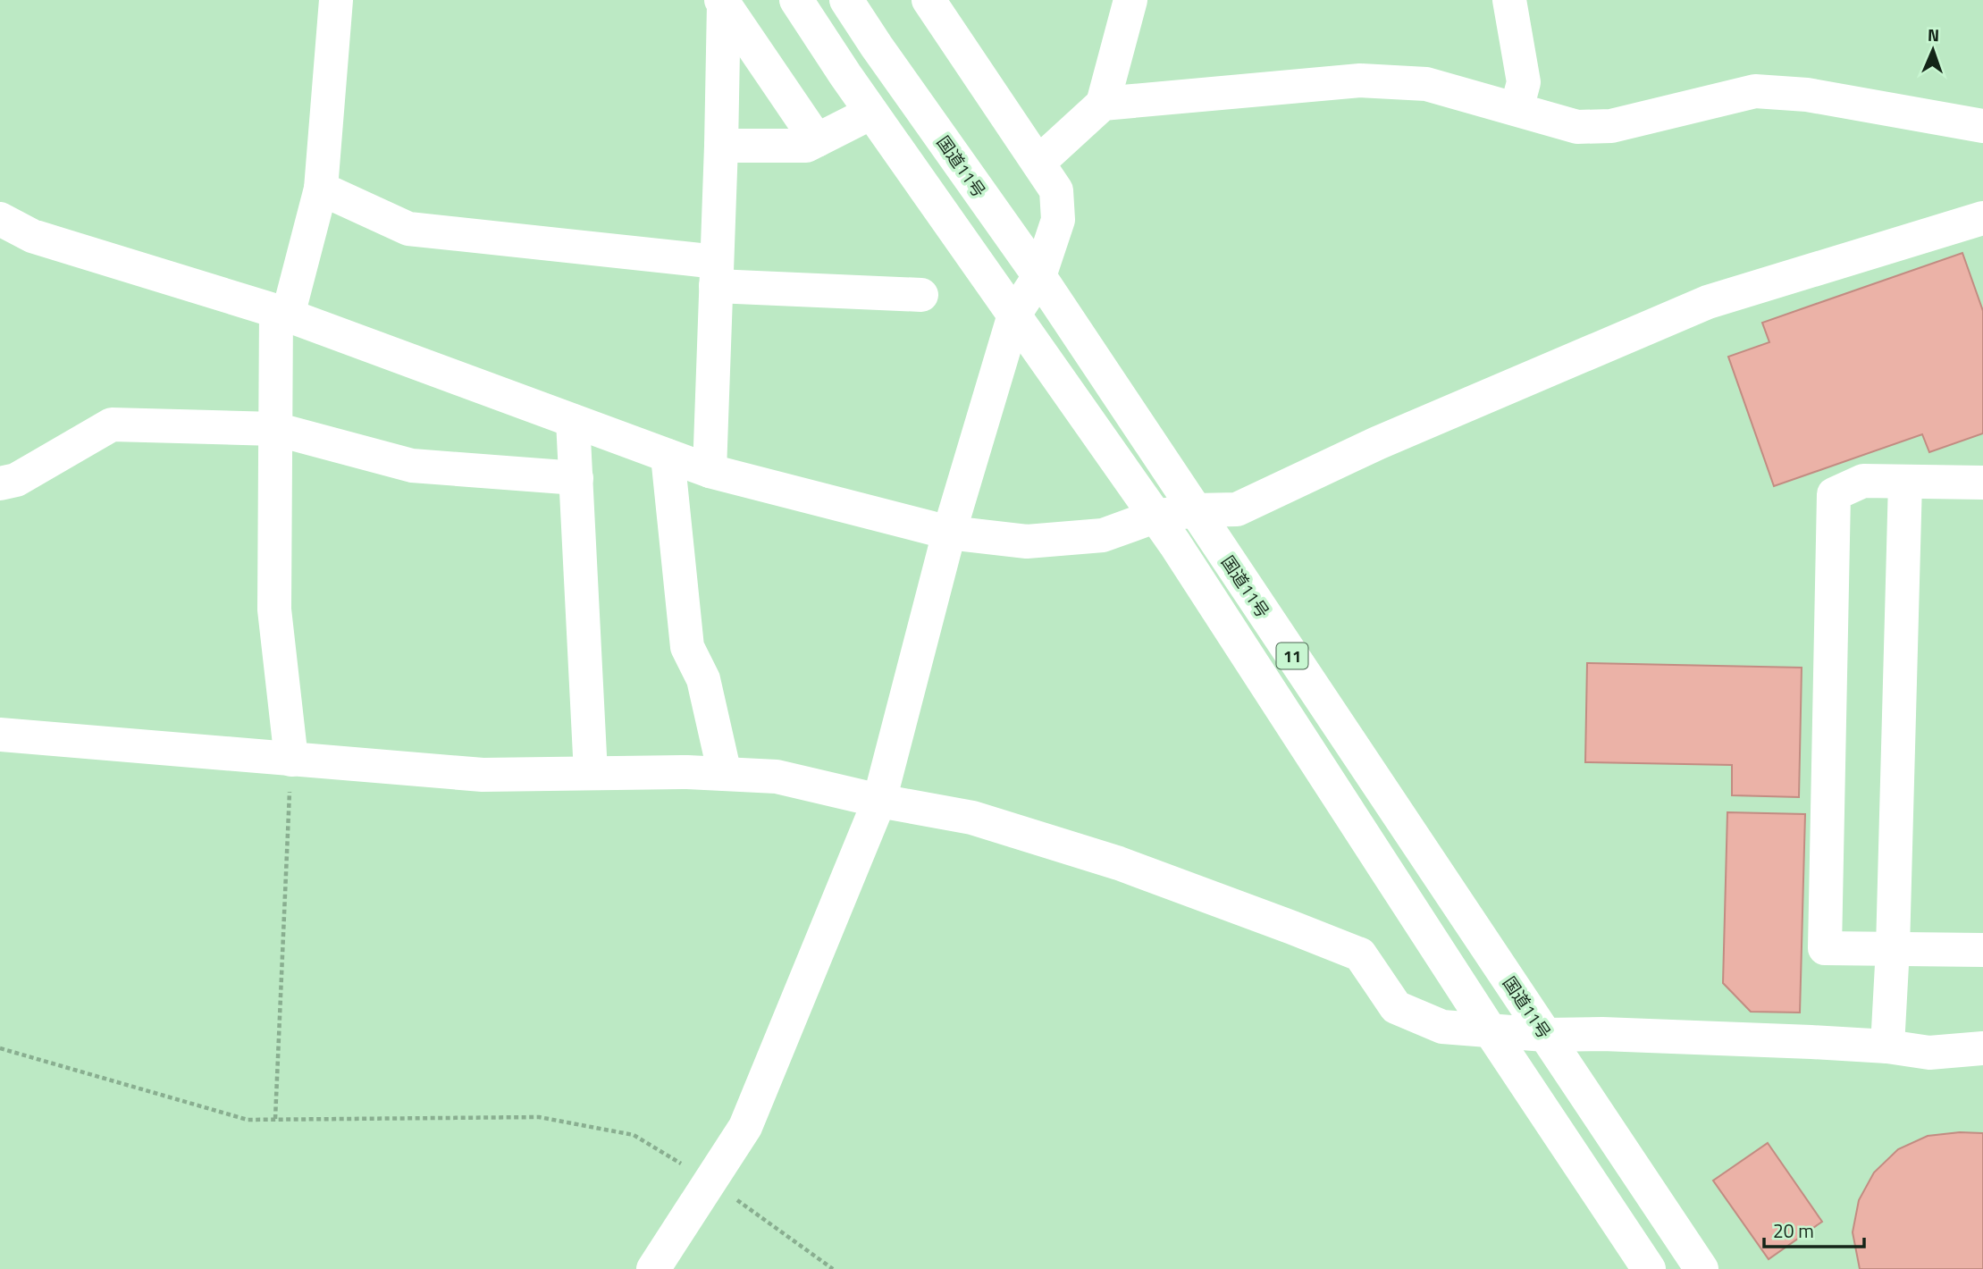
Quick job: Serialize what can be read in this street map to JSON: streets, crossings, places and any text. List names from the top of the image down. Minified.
{"streets":{"main road":["国道11号","11"]},"scale_bar":"20 m","north":"top"}
